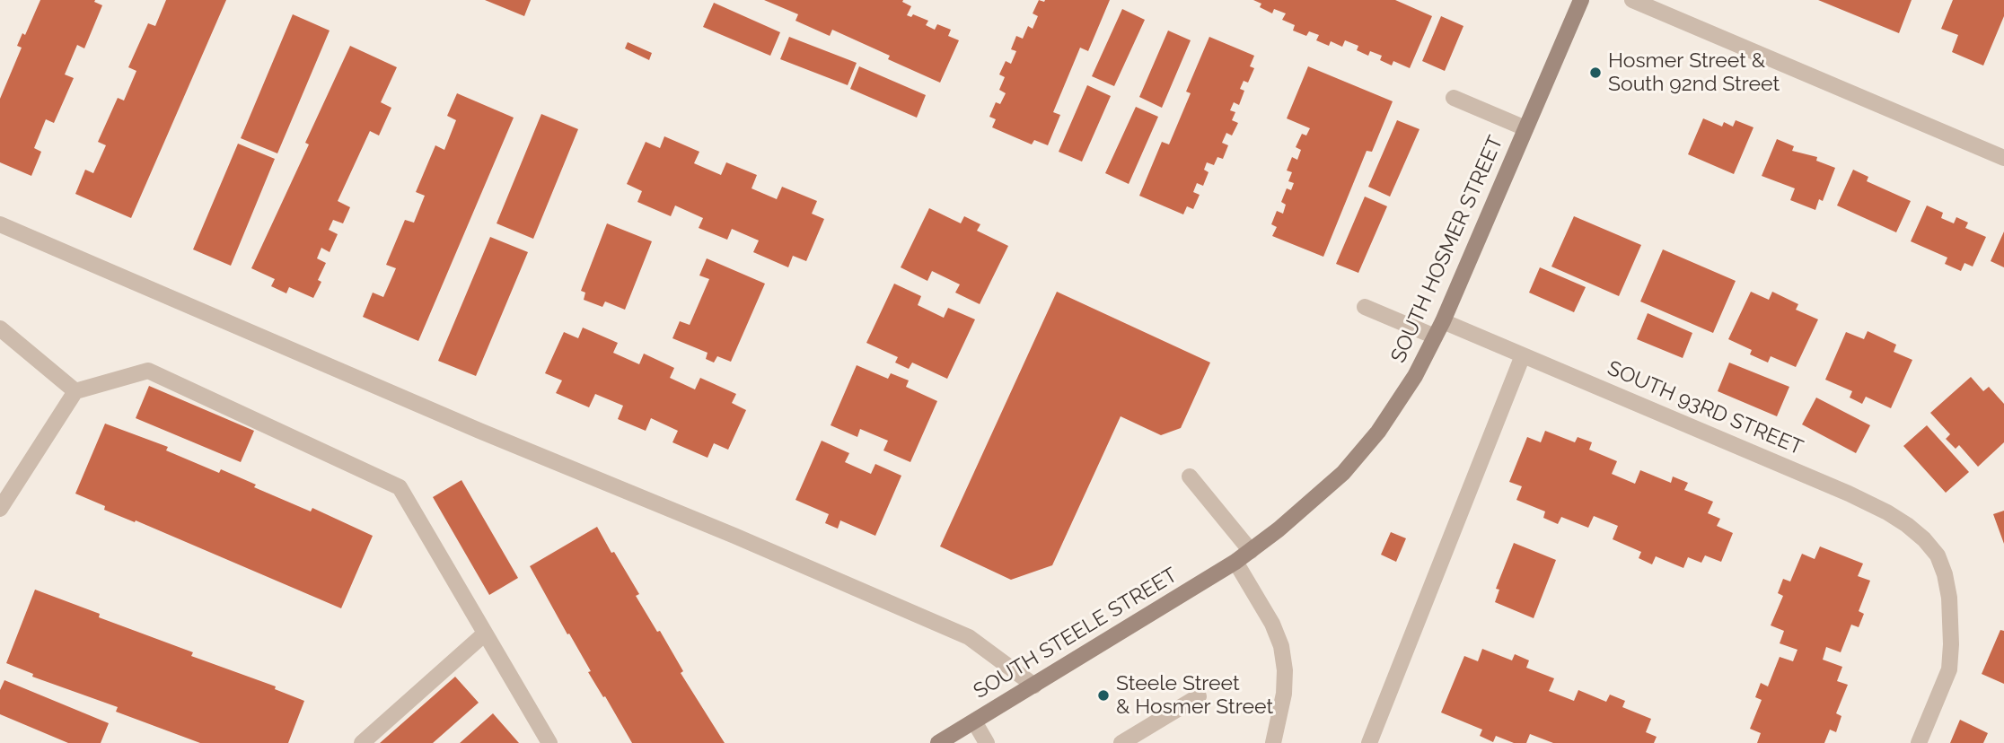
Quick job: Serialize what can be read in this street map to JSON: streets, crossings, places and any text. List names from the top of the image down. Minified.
{"streets":{"main road":["SOUTH HOSMER STREET","SOUTH STEELE STREET"],"street":["SOUTH 93RD STREET"]},"crossings":[["SOUTH HOSMER STREET","SOUTH 93RD STREET"],["SOUTH HOSMER STREET","SOUTH STEELE STREET"]],"places":["Hosmer Street & South 92nd Street","Steele Street & Hosmer Street"]}
